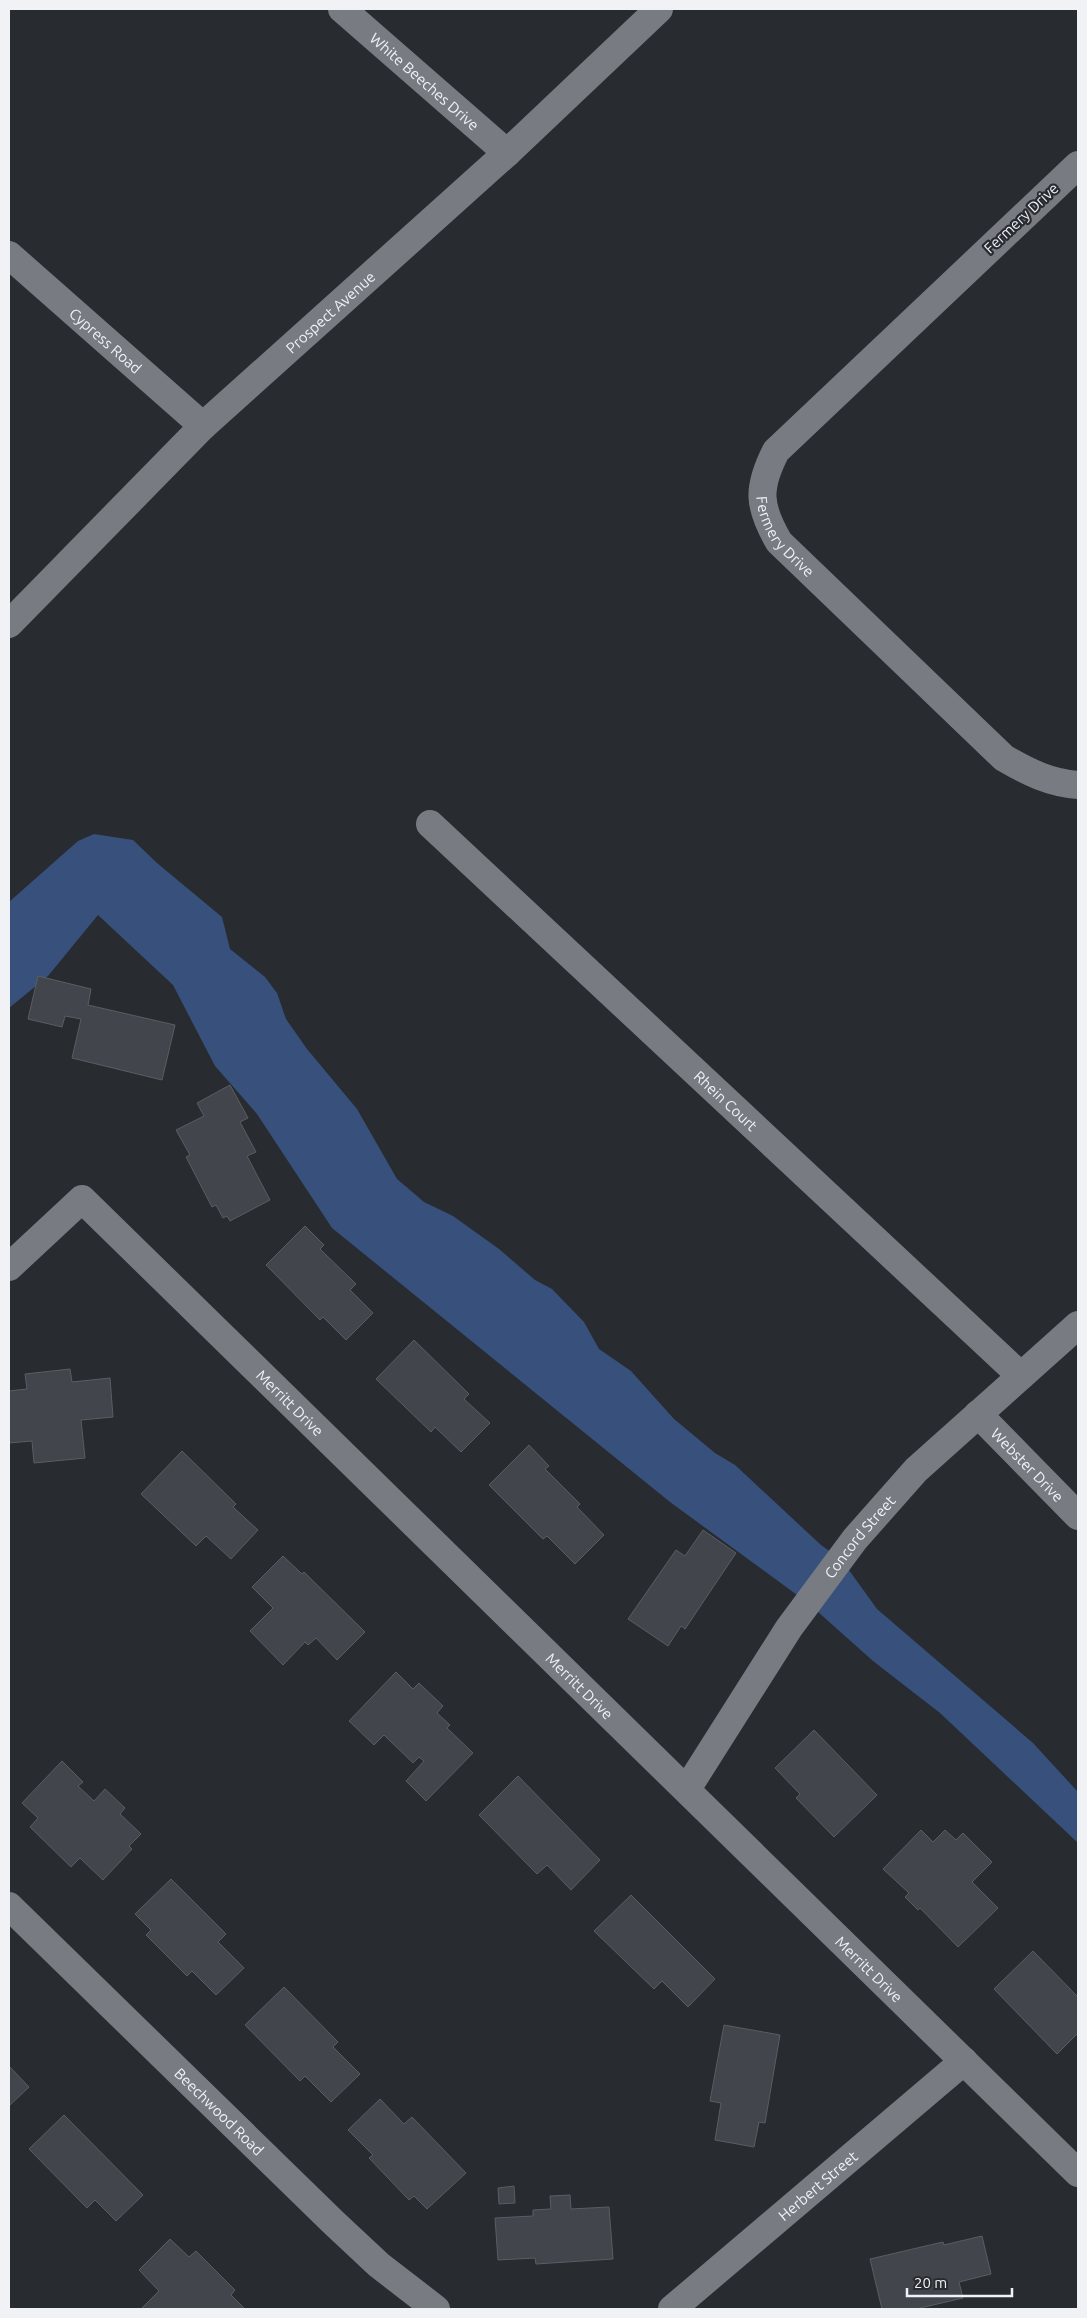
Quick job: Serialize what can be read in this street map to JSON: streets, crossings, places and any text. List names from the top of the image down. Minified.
{"streets":{"street":["White Beeches Drive","Fermery Drive","Prospect Avenue","Cypress Road","Rhein Court","Merritt Drive","Webster Drive","Concord Street","Beechwood Road","Herbert Street"]},"crossings":[["White Beeches Drive","Prospect Avenue"],["Prospect Avenue","Cypress Road"],["Rhein Court","Concord Street"],["Merritt Drive","Concord Street"],["Merritt Drive","Herbert Street"],["Webster Drive","Concord Street"]],"scale_bar":"20 m"}
